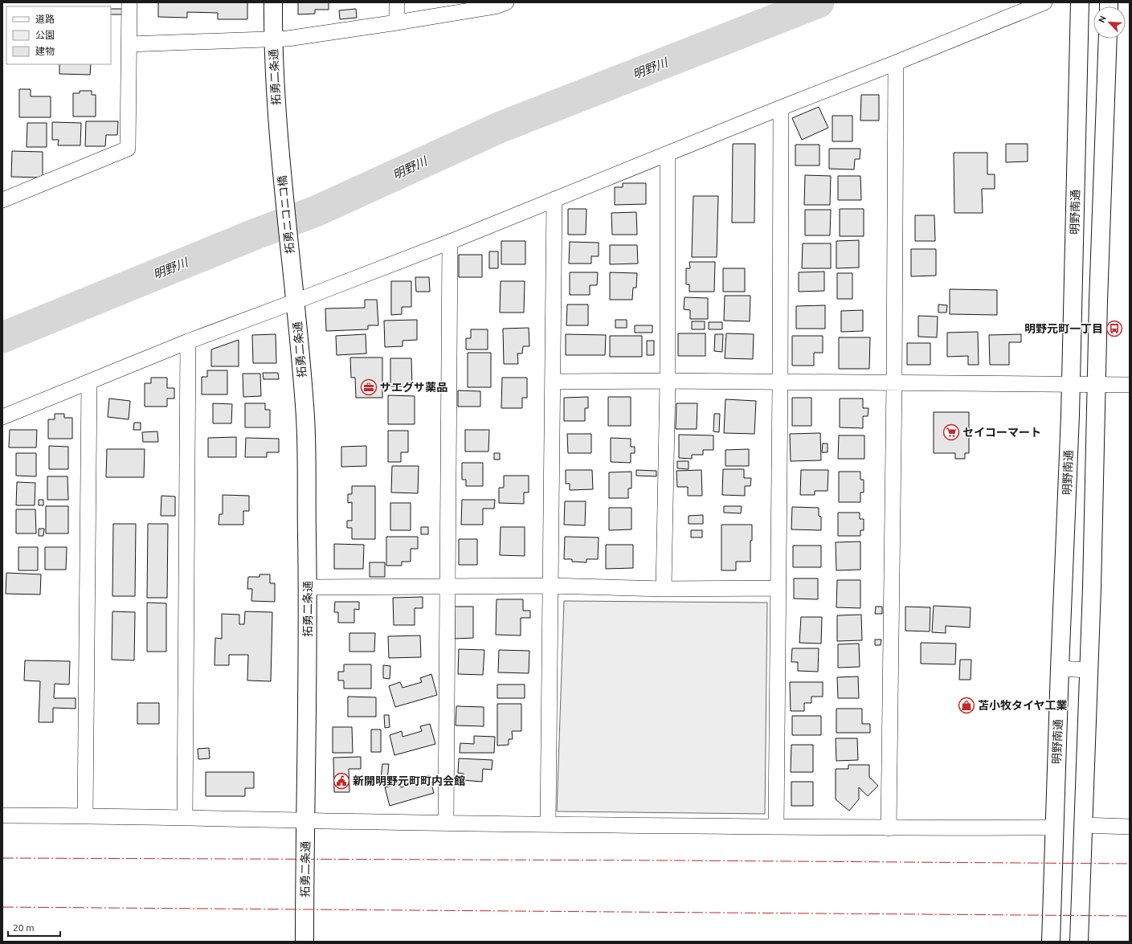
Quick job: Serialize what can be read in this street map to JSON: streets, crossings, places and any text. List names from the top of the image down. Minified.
{"streets":{"street":["拓勇二条通","明野南通","拓勇ニコニコ橋"]},"crossings":[["拓勇二条通","拓勇ニコニコ橋"]],"water":["明野川"],"places":{"bus stop":["明野元町一丁目"],"office":["サエグサ薬品"],"supermarket":["セイコーマート"],"shop":["苫小牧タイヤ工業"],"public building":["新開明野元町町内会館"]},"legend":["道路","公園","建物"],"scale_bar":"20 m","north":"top left"}
